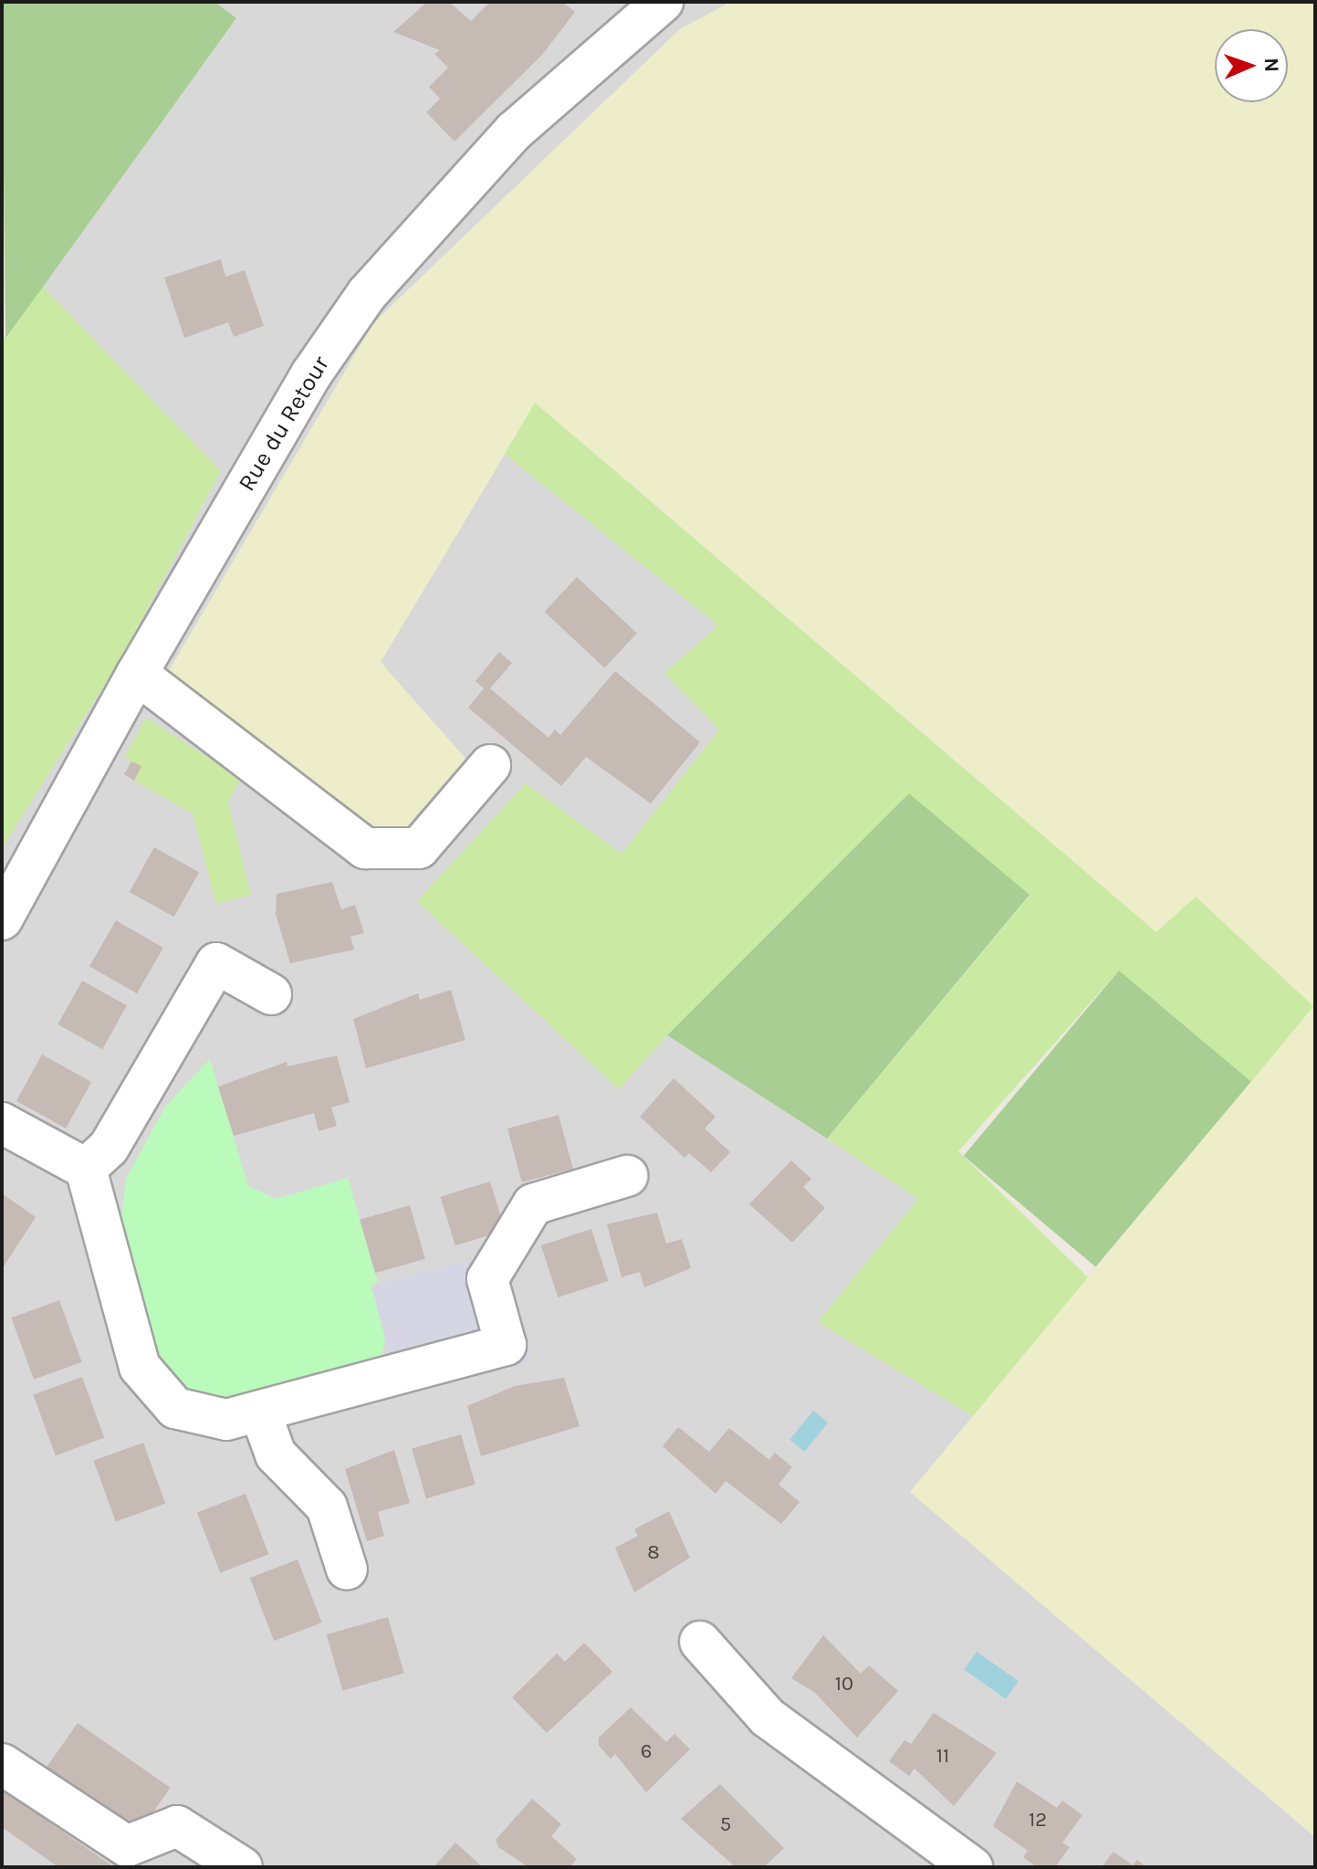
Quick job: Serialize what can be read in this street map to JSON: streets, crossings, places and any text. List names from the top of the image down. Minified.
{"streets":{"street":["Rue du Retour"]},"house_numbers":["8","10","6","11","12","5"],"north":"right"}
